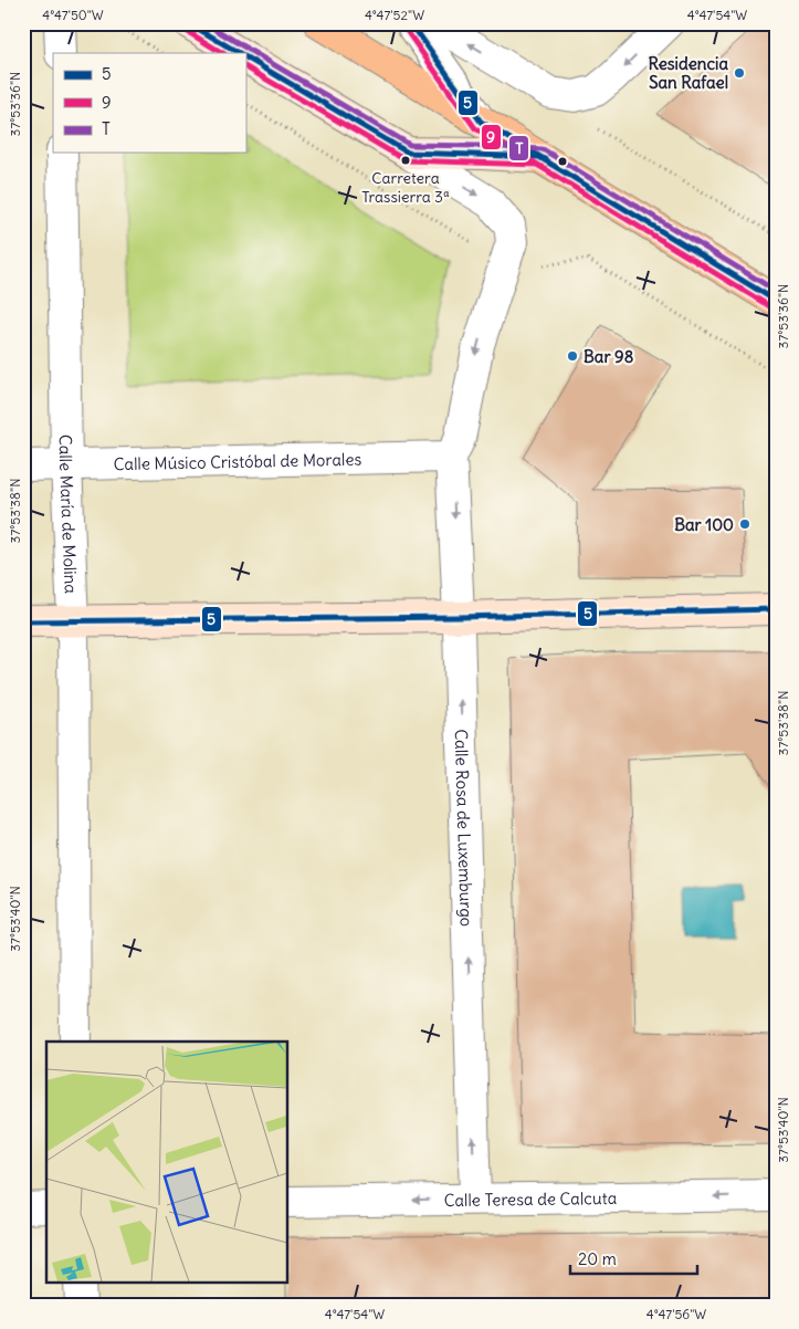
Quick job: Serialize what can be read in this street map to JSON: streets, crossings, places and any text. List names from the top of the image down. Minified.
{"streets":{"street":["Calle Músico Cristóbal de Morales","Calle María de Molina","Calle Rosa de Luxemburgo","Calle Teresa de Calcuta"]},"crossings":[["Calle Músico Cristóbal de Morales","Calle María de Molina"],["Calle Músico Cristóbal de Morales","Calle Rosa de Luxemburgo"],["Calle Rosa de Luxemburgo","Calle Teresa de Calcuta"]],"one_way":["Calle Teresa de Calcuta"],"places":["Residencia San Rafael","Carretera Trassierra 3ª","Bar 98","Bar 100"],"lines":["transit line 5","transit line T","transit line 9"],"legend":["5","9","T"],"scale_bar":"20 m","coordinates":["4°47'50\"W","4°47'52\"W","4°47'54\"W","37°53'36\"N","37°53'38\"N","37°53'40\"N","4°47'56\"W"]}
